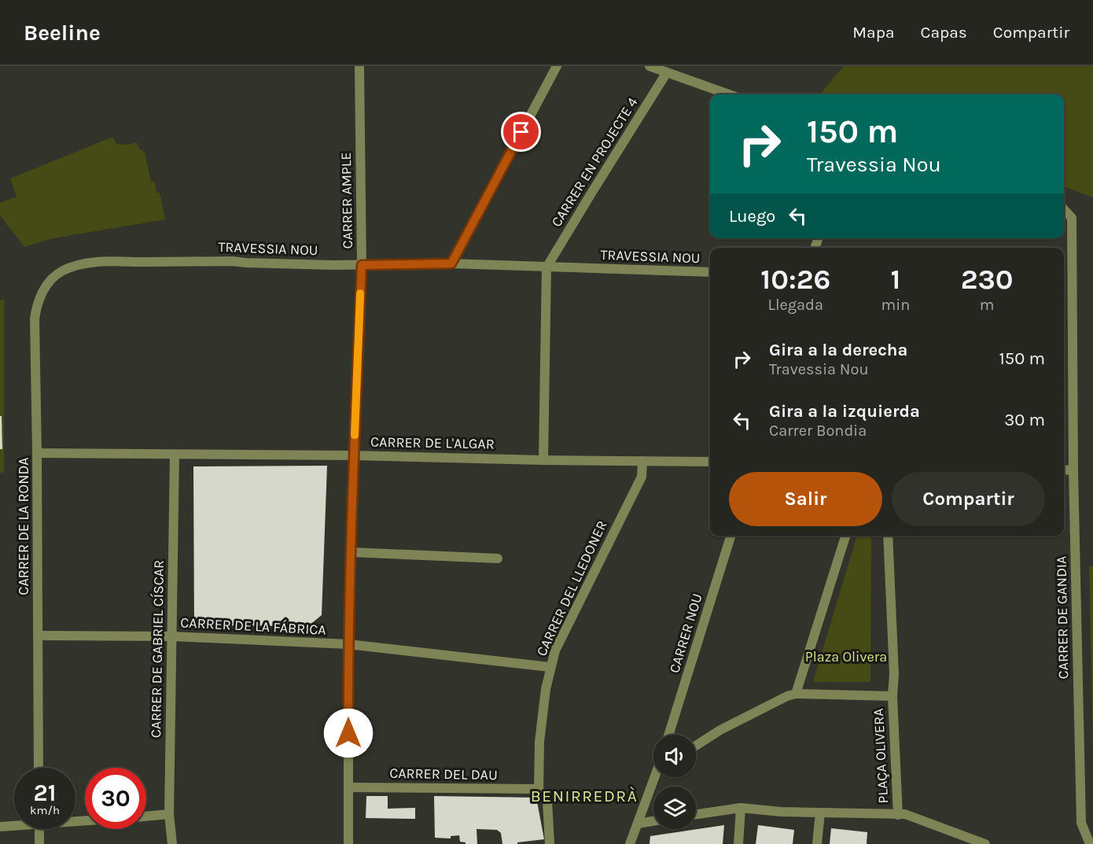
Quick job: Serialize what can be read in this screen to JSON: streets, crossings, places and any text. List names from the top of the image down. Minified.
{"streets":{"street":["CARRER EN PROJECTE 4","CARRER AMPLE","TRAVESSIA NOU","CARRER DE L'ALGAR","CARRER DE LA RONDA","CARRER DEL LLEDONER","CARRER DE GANDIA","CARRER DE LA FÁBRICA","CARRER NOU","CARRER DE GABRIEL CÍSCAR","PLAÇA OLIVERA","CARRER DEL DAU"]},"crossings":[["CARRER EN PROJECTE 4","TRAVESSIA NOU"],["CARRER AMPLE","TRAVESSIA NOU"],["CARRER AMPLE","CARRER DE L'ALGAR"],["CARRER AMPLE","CARRER DE LA FÁBRICA"],["CARRER AMPLE","CARRER DEL DAU"],["TRAVESSIA NOU","CARRER DE LA RONDA"],["CARRER DE L'ALGAR","CARRER DE LA RONDA"],["CARRER DE L'ALGAR","CARRER DEL LLEDONER"],["CARRER DE L'ALGAR","CARRER DE GABRIEL CÍSCAR"],["CARRER DE LA RONDA","CARRER DE LA FÁBRICA"],["CARRER DEL LLEDONER","CARRER DE LA FÁBRICA"],["CARRER DEL LLEDONER","CARRER DEL DAU"],["CARRER DE LA FÁBRICA","CARRER DE GABRIEL CÍSCAR"]],"districts":["BENIRREDRÀ"],"parks":["Plaza Olivera"],"page":{"header":"Beeline","nav":["Mapa","Capas","Compartir"],"turn":["150 m","Travessia Nou"],"then":"Luego","eta":["10:26","Llegada","1","min","230","m"],"list":[{"name":"Gira a la derecha","note":"Travessia Nou","value":"150 m"},{"name":"Gira a la izquierda","note":"Carrer Bondia","value":"30 m"}],"buttons":["Salir","Compartir"],"speed":"21 km/h","limit":"30"}}
